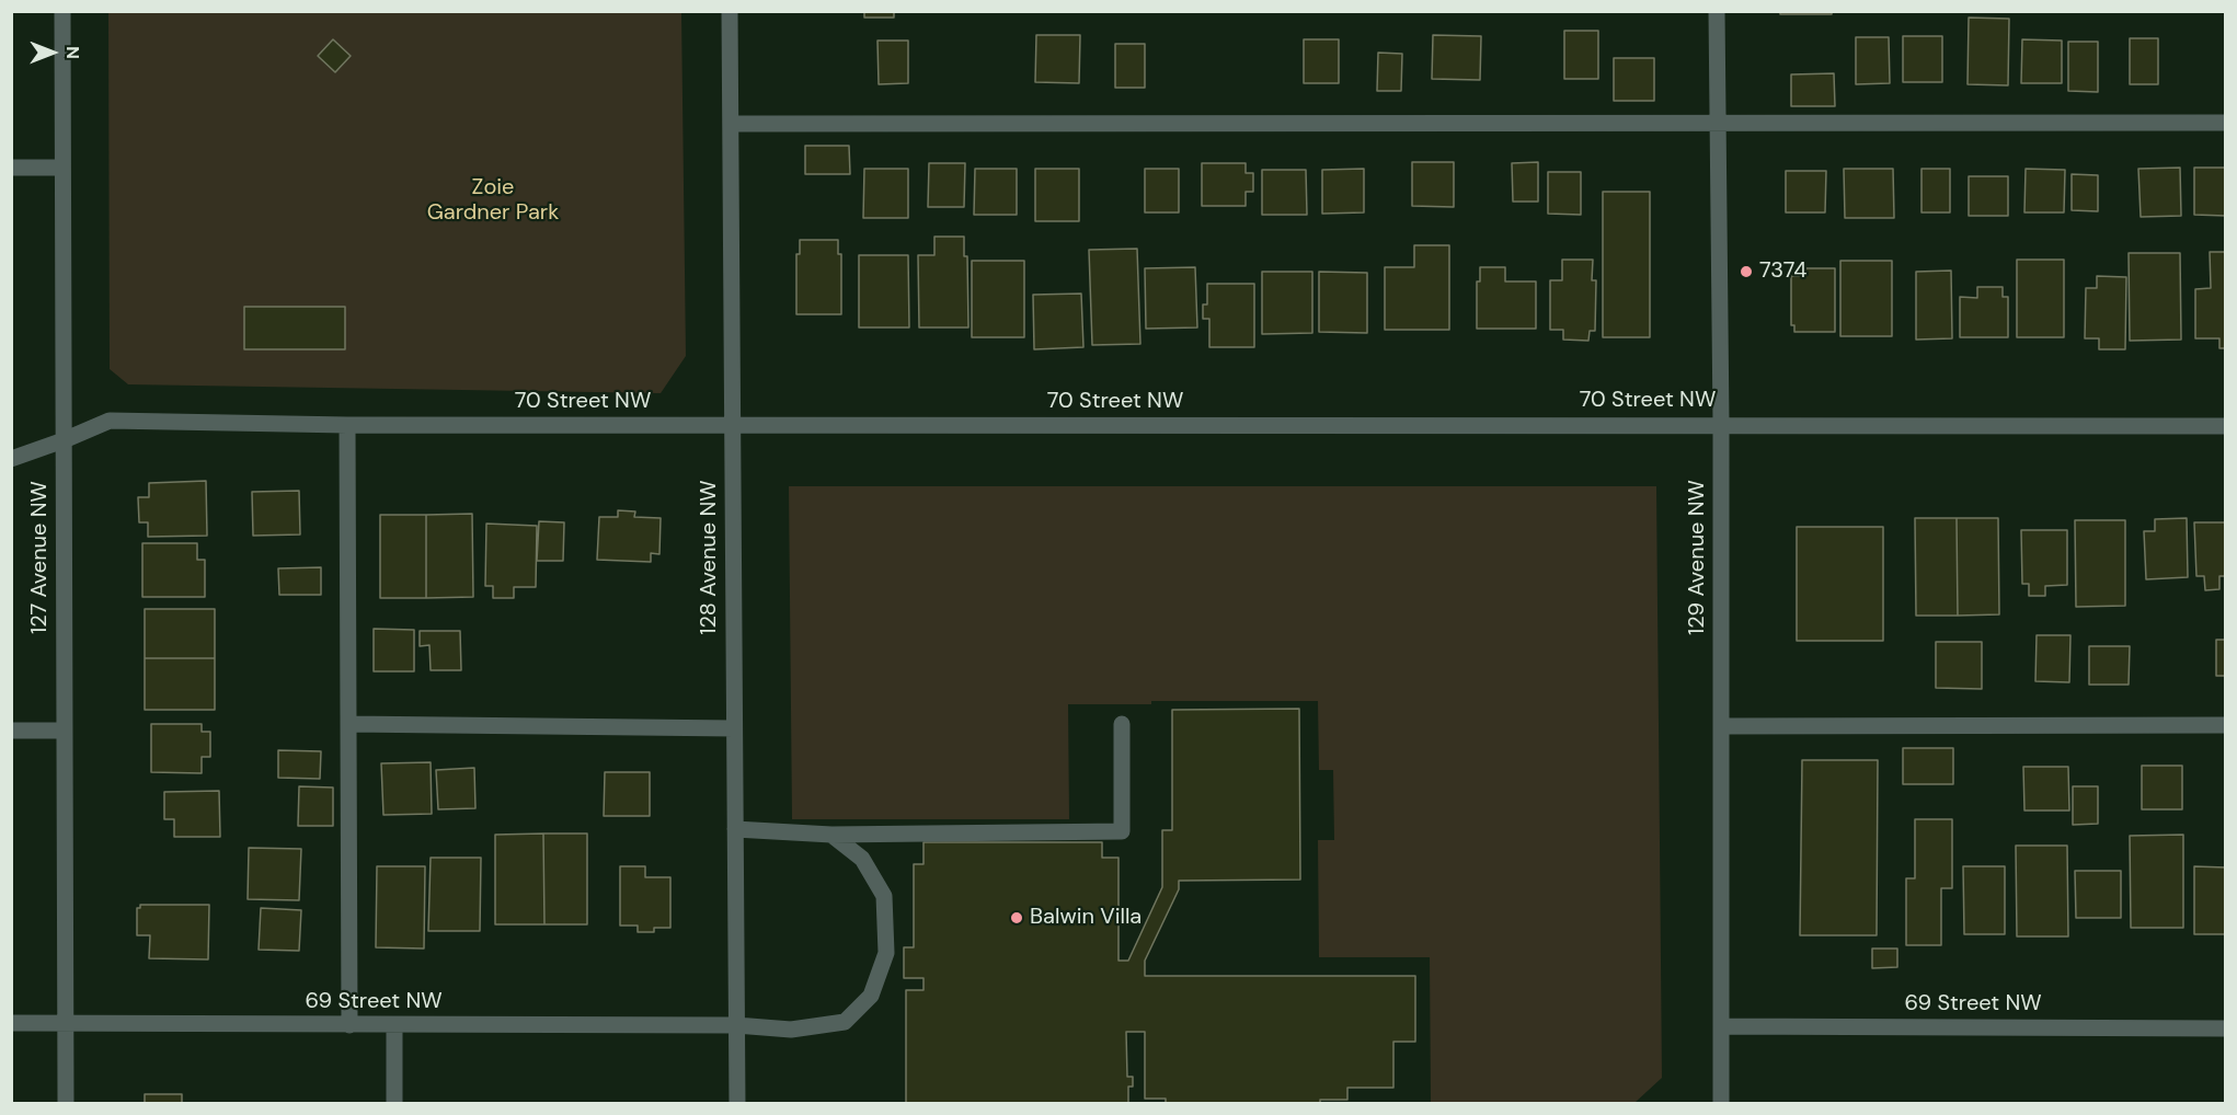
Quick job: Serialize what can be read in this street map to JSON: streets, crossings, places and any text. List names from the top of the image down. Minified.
{"streets":{"street":["70 Street NW","127 Avenue NW","128 Avenue NW","129 Avenue NW","69 Street NW"]},"crossings":[["70 Street NW","127 Avenue NW"],["70 Street NW","128 Avenue NW"],["70 Street NW","129 Avenue NW"],["127 Avenue NW","69 Street NW"],["128 Avenue NW","69 Street NW"],["129 Avenue NW","69 Street NW"]],"parks":["Zoie Gardner Park"],"places":["7374","Balwin Villa"],"north":"right"}
